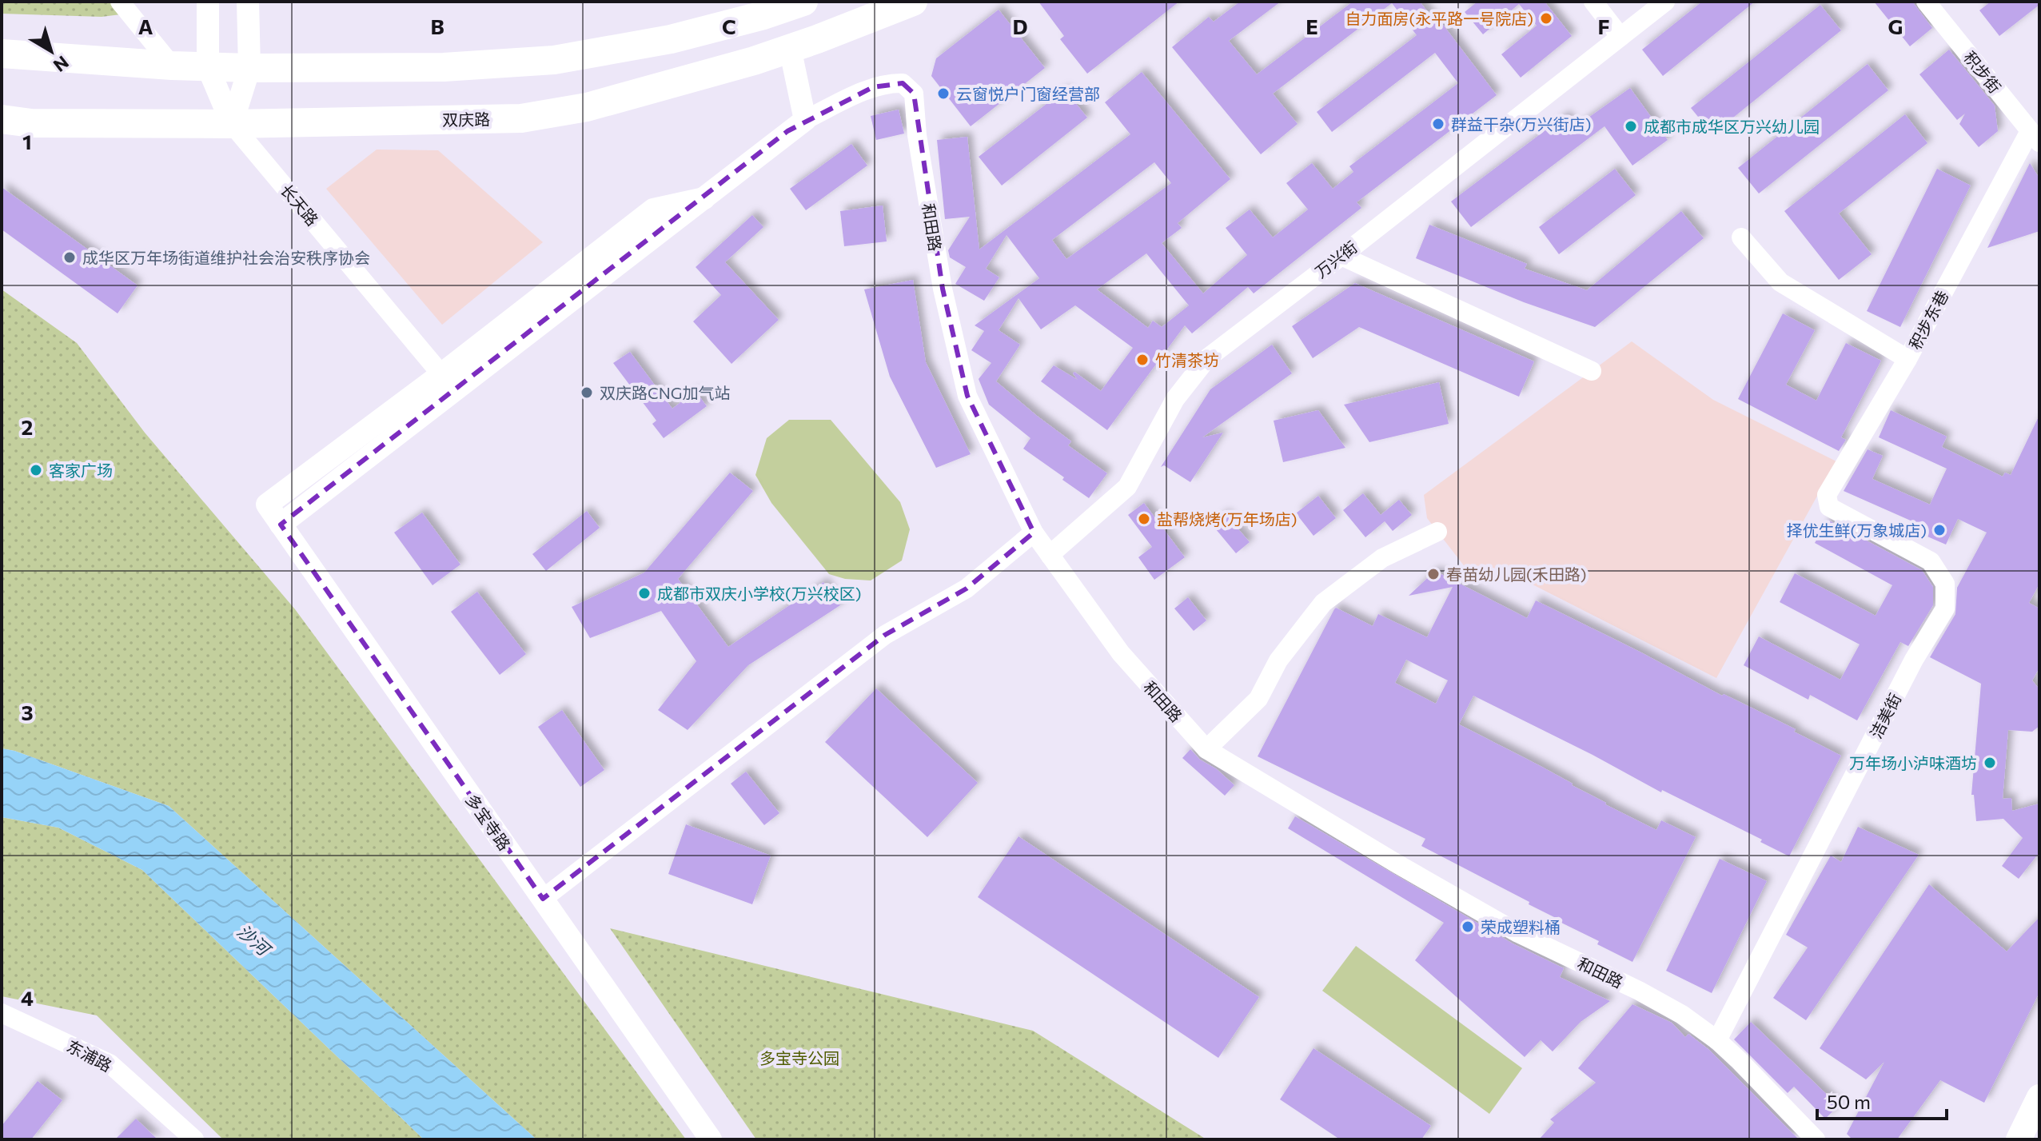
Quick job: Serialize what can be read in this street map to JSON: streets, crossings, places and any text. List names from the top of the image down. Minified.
{"streets":{"main road":["双庆路"],"street":["积步街","长天路","和田路","万兴街","积步东巷","洁美街","多宝寺路","东浦路"]},"crossings":[["积步街","积步东巷"],["双庆路","长天路"],["长天路","多宝寺路"],["和田路","万兴街"],["和田路","洁美街"],["积步东巷","洁美街"]],"water":["沙河"],"parks":["多宝寺公园"],"places":["自力面房(永平路一号院店)","云窗悦户门窗经营部","群益干杂(万兴街店)","成都市成华区万兴幼儿园","成华区万年场街道维护社会治安秩序协会","竹清茶坊","双庆路CNG加气站","客家广场","盐帮烧烤(万年场店)","择优生鲜(万象城店)","春苗幼儿园(禾田路)","成都市双庆小学校(万兴校区)","万年场小泸味酒坊","荣成塑料桶"],"scale_bar":"50 m","north":"bottom right","grid":{"columns":["A","B","C","D","E","F","G"],"rows":["1","2","3","4"]}}
